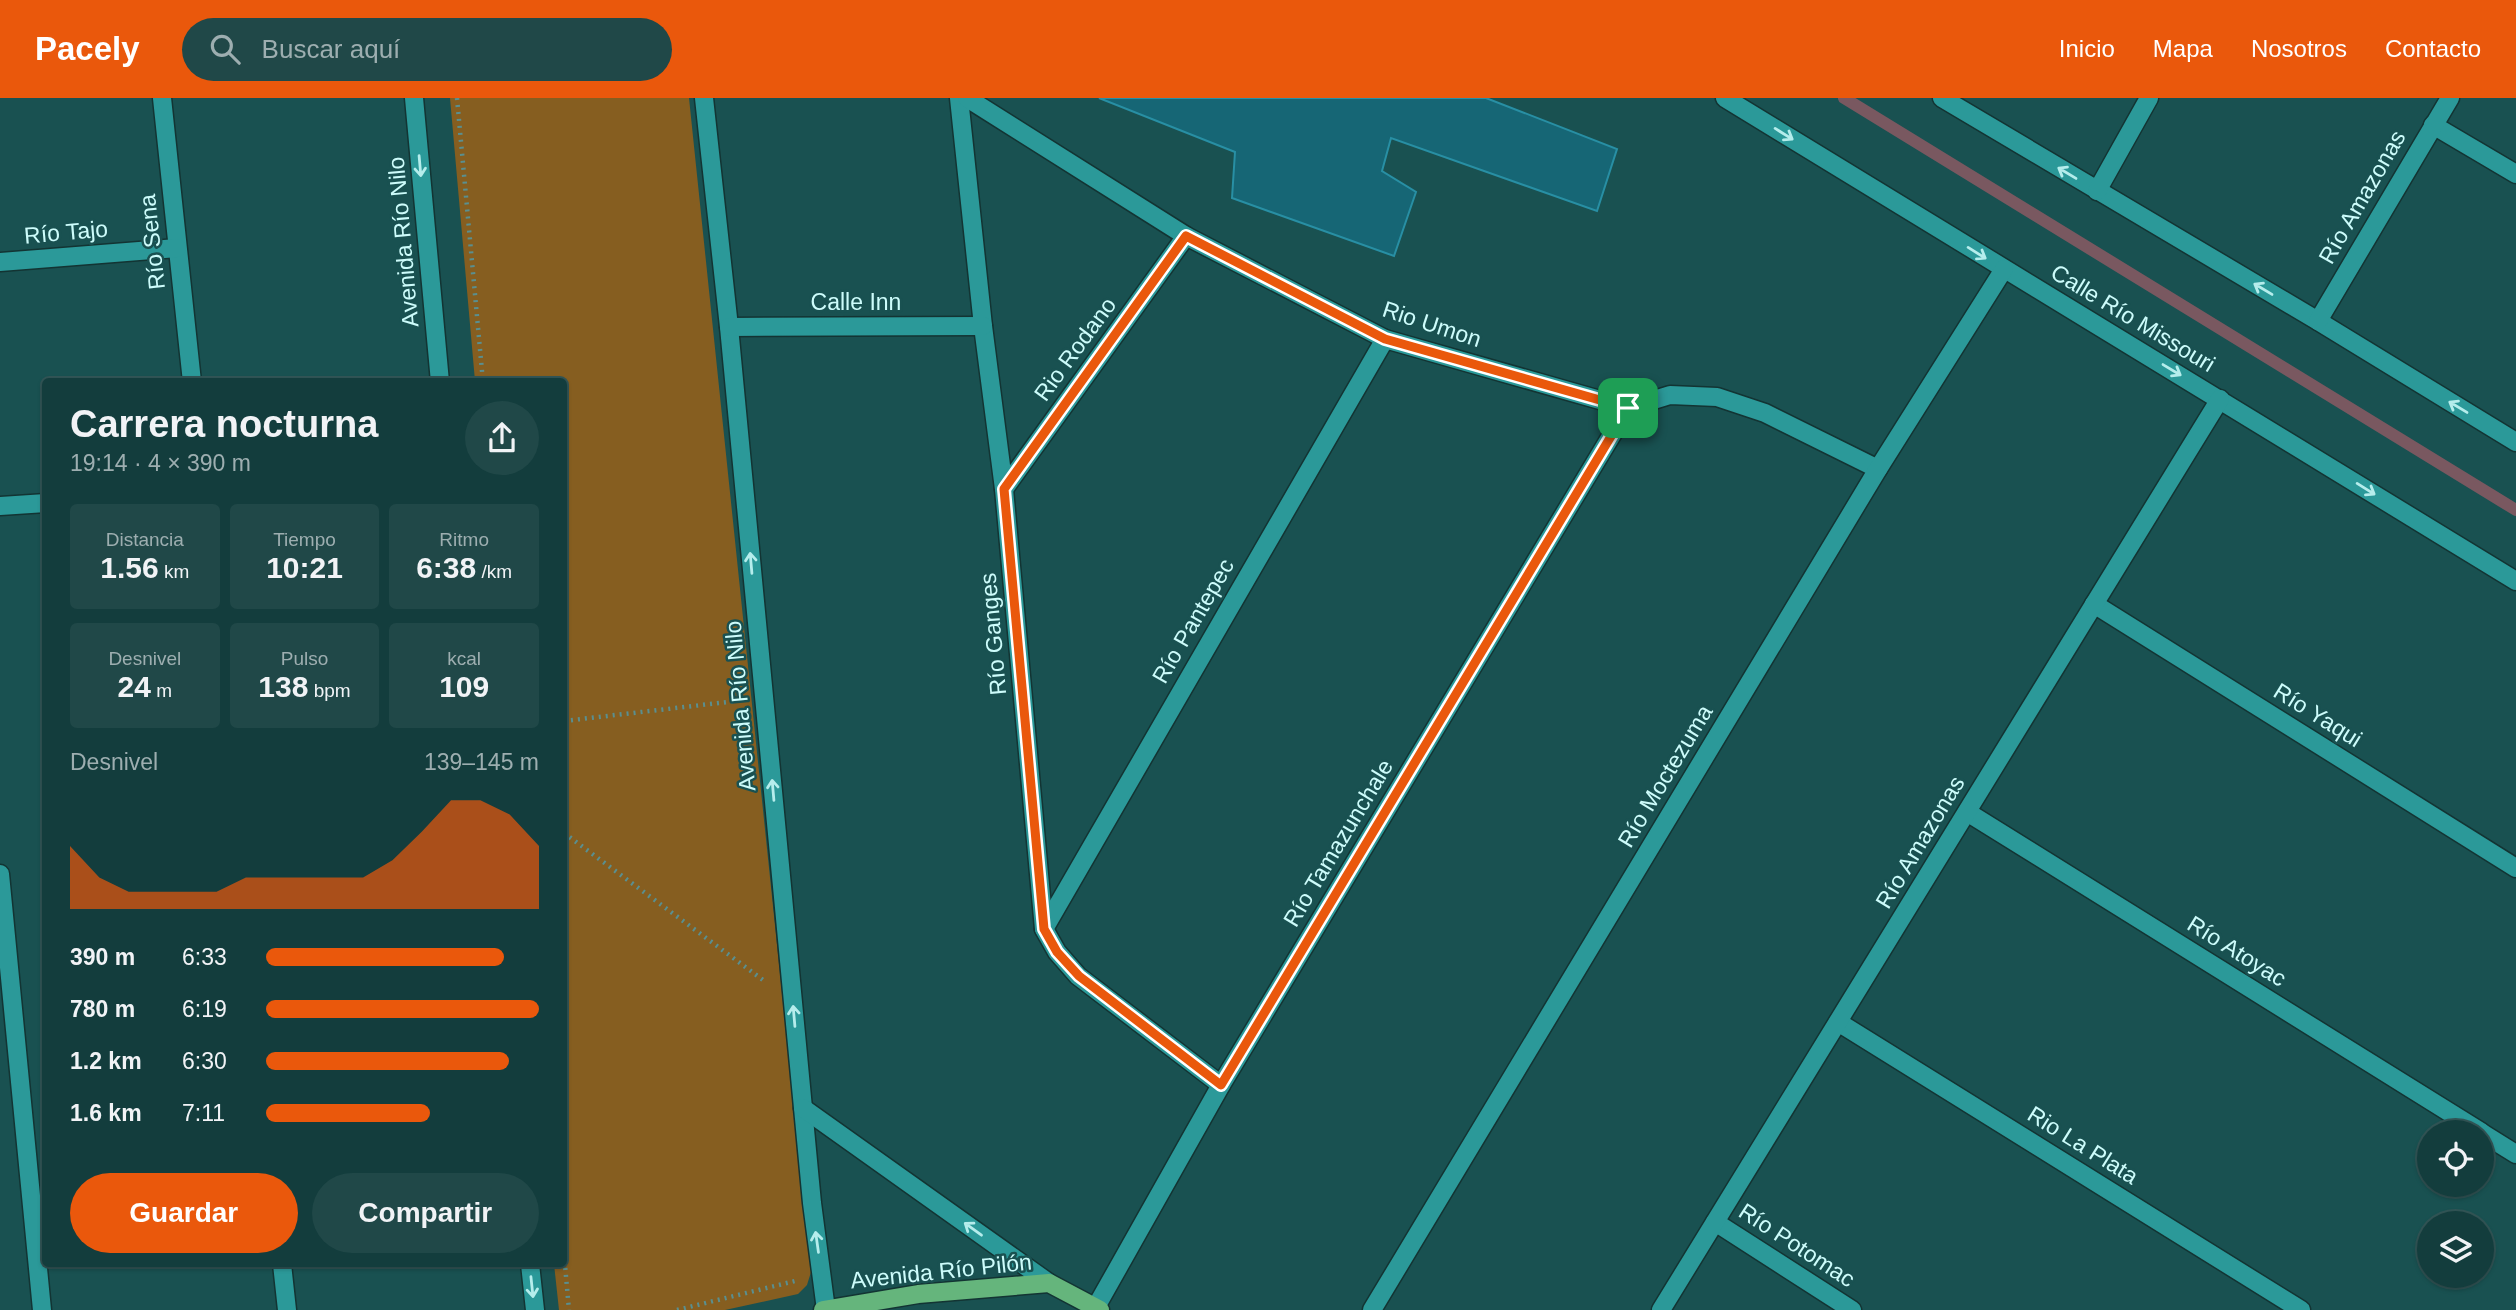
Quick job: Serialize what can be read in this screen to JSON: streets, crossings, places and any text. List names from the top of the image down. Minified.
{"streets":{"main road":["Avenida Río Pilón"],"street":["Río Amazonas","Río Tajo","Río Sena","Avenida Río Nilo","Calle Inn","Calle Río Missouri","Rio Umon","Rio Rodano","Río Pantepec","Río Ganges","Río Yaqui","Río Moctezuma","Río Tamazunchale","Río Atoyac","Rio La Plata","Río Potomac"]},"crossings":[["Río Amazonas","Calle Río Missouri"],["Río Amazonas","Río Yaqui"],["Río Amazonas","Río Atoyac"],["Río Amazonas","Rio La Plata"],["Río Amazonas","Río Potomac"],["Río Tajo","Río Sena"],["Avenida Río Nilo","Calle Inn"],["Avenida Río Nilo","Avenida Río Pilón"],["Calle Inn","Río Ganges"],["Calle Río Missouri","Río Moctezuma"],["Rio Umon","Rio Rodano"],["Rio Umon","Río Pantepec"],["Rio Umon","Río Tamazunchale"],["Rio Rodano","Río Ganges"],["Río Pantepec","Río Ganges"],["Río Ganges","Río Tamazunchale"],["Río Tamazunchale","Avenida Río Pilón"]],"page":{"header":"Pacely","search":"Buscar aquí","nav":["Inicio","Mapa","Nosotros","Contacto"],"heading":["Carrera nocturna","19:14 · 4 × 390 m"],"stats":[["Distancia","1.56 km"],["Tiempo","10:21"],["Ritmo","6:38 /km"],["Desnivel","24 m"],["Pulso","138 bpm"],["kcal","109"]],"chart":["Desnivel","139–145 m"],"list":[{"name":"390 m","note":"6:33"},{"name":"780 m","note":"6:19"},{"name":"1.2 km","note":"6:30"},{"name":"1.6 km","note":"7:11"}],"buttons":["Guardar","Compartir"]}}
